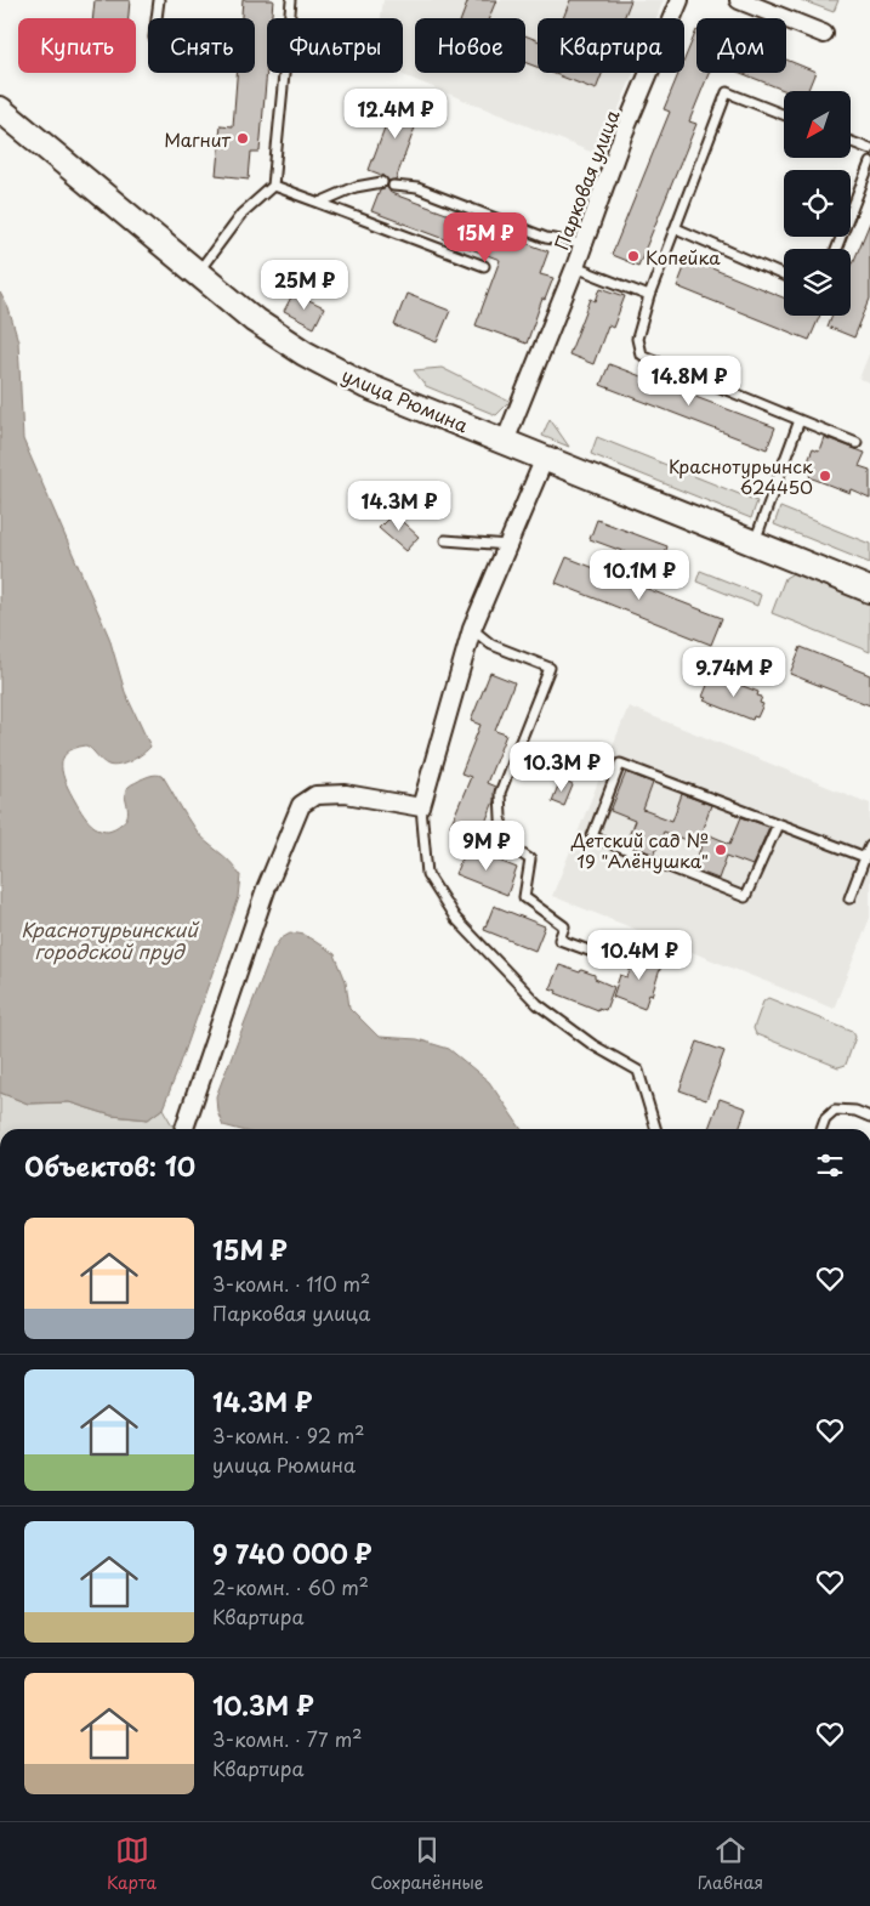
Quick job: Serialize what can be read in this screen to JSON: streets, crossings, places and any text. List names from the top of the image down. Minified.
{"streets":{"main road":["улица Рюмина"],"street":["Парковая улица"]},"crossings":[["Парковая улица","улица Рюмина"]],"water":["Краснотурьинский городской пруд"],"places":["Магнит","Копейка","Краснотурьинск 624450","Детский сад № 19 \"Алёнушка\""],"north":"bottom left","page":{"chip":["Купить","Снять","Фильтры","Новое","Квартира","Дом"],"price":["12.4M ₽","15M ₽","25M ₽","14.8M ₽","14.3M ₽","10.1M ₽","9.74M ₽","10.3M ₽","9M ₽","10.4M ₽"],"heading":"Объектов: 10","list":[{"name":"15M ₽","note":"3-комн. · 110 m² · Парковая улица"},{"name":"14.3M ₽","note":"3-комн. · 92 m² · улица Рюмина"},{"name":"9 740 000 ₽","note":"2-комн. · 60 m² · Квартира"},{"name":"10.3M ₽","note":"3-комн. · 77 m² · Квартира"}],"tabs":["Карта","Сохранённые","Главная"]}}
